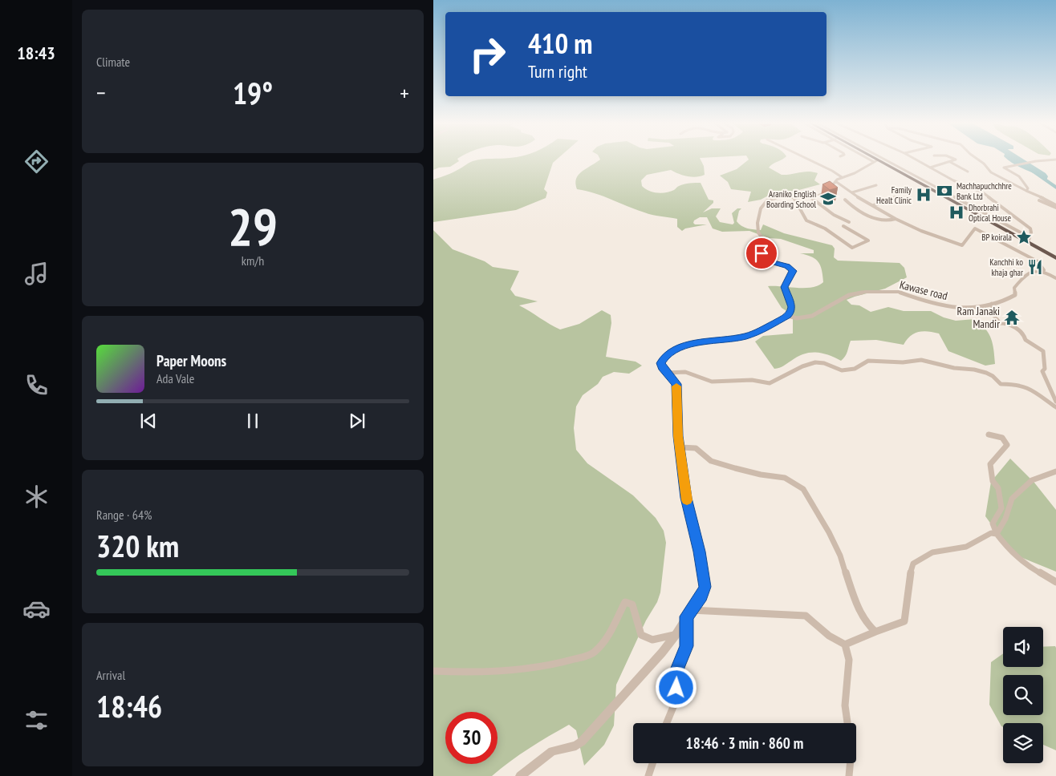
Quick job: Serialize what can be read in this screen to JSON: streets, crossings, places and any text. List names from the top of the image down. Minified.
{"streets":{"street":["Kawase road"]},"places":{"bank":["Machhapuchchhre Bank Ltd"],"hospital":["Family Healt Clinic","Dhorbrahi Optical House"],"school or university":["Araniko English Boarding School"],"place":["BP koirala"],"restaurant":["Kanchhi ko khaja ghar"],"temple":["Ram Janaki Mandir"]},"page":{"tabs":"18:43","tile":["Climate",["29","km/h"],["Range · 64%","320 km"],["Arrival","18:46"]],"turn":["410 m","Turn right"],"heat":["−","19°","+"],"song":["Paper Moons","Ada Vale"],"limit":"30","trip":"18:46 · 3 min · 860 m"}}
